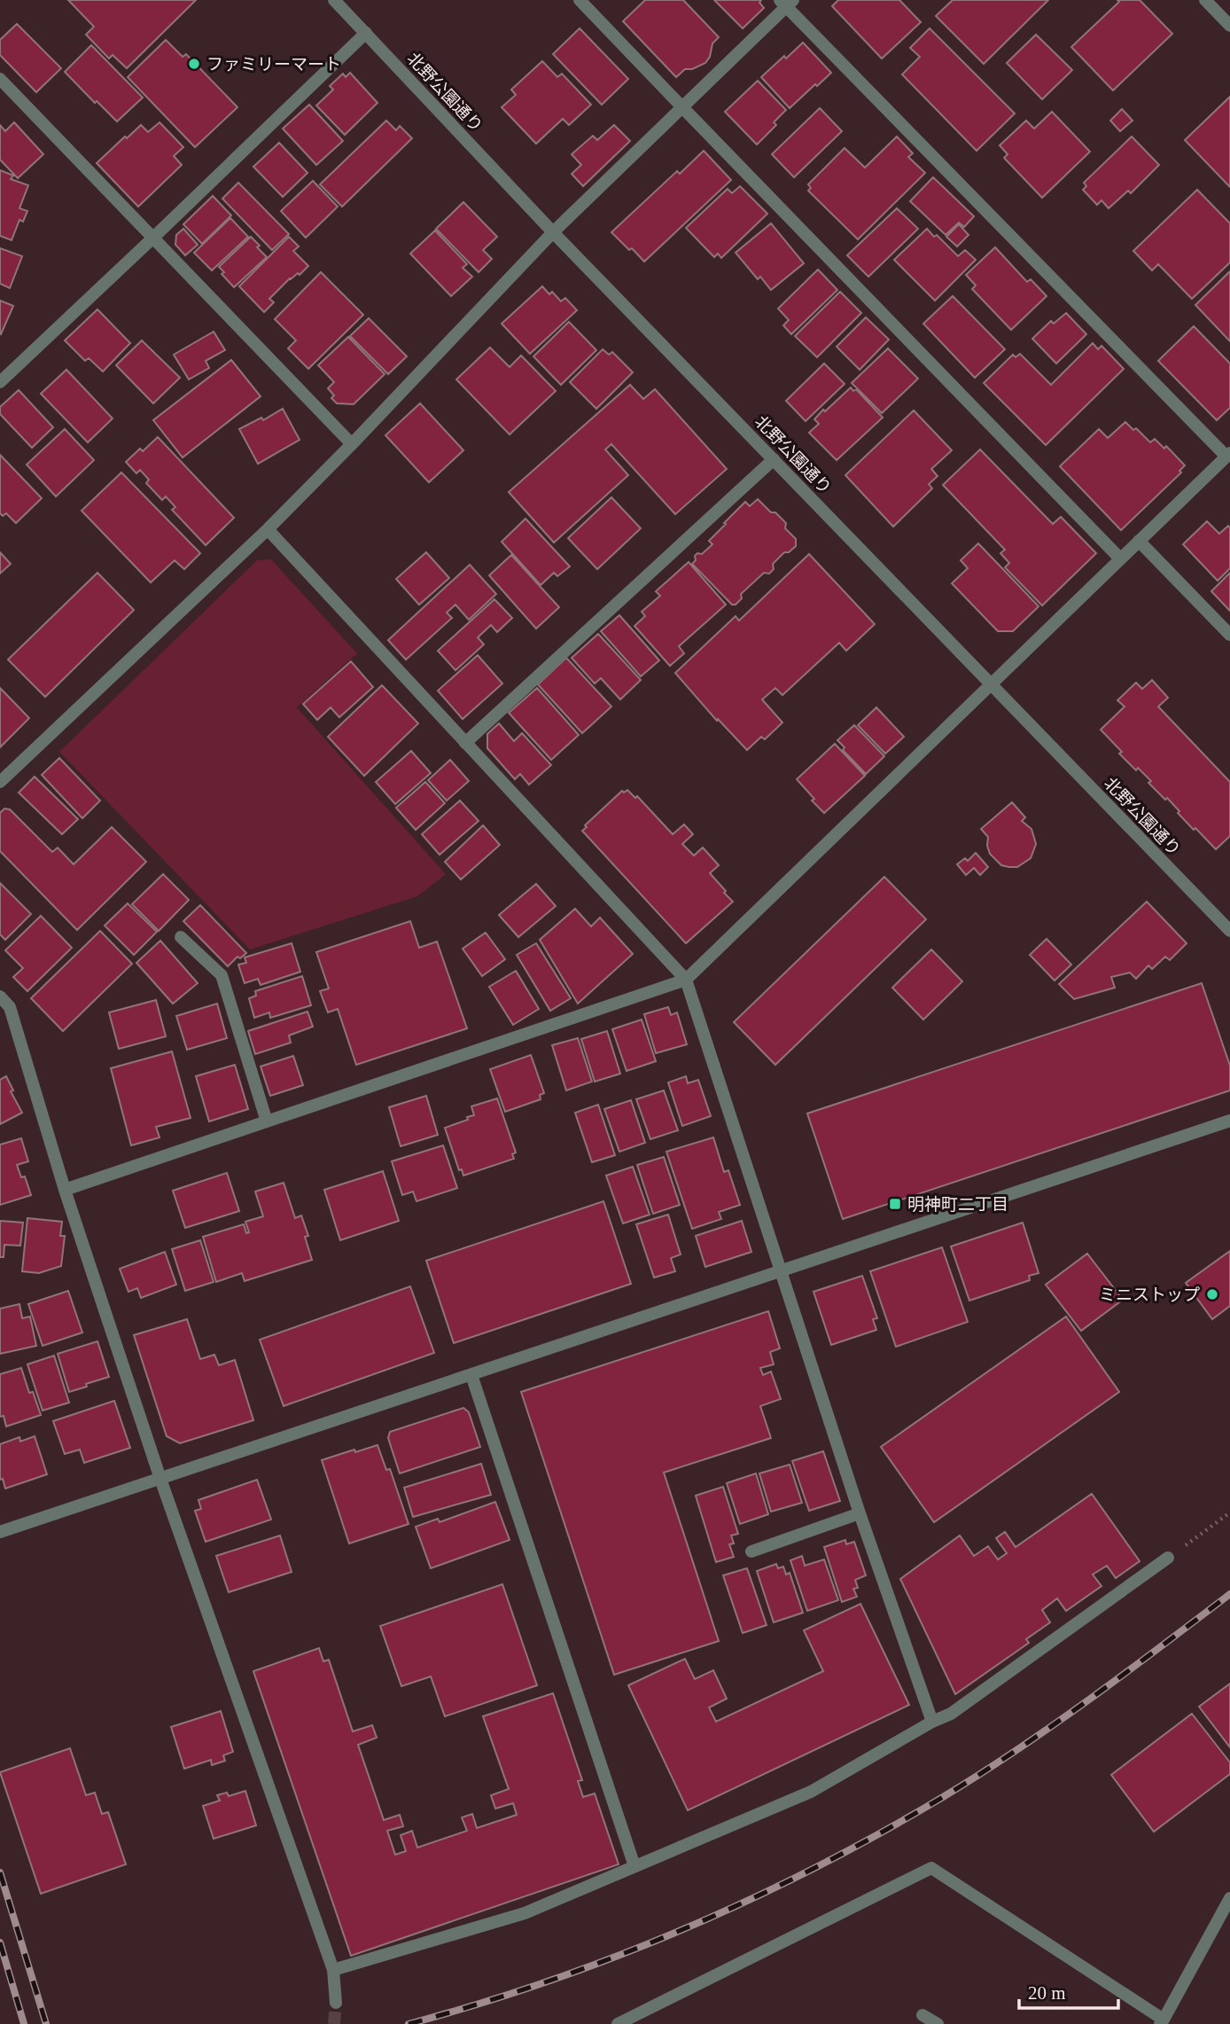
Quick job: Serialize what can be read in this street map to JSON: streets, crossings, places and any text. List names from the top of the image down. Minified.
{"streets":{"street":["北野公園通り"]},"places":{"other":["ファミリーマート","ミニストップ"],"transit":["明神町二丁目"]},"scale_bar":"20 m"}
